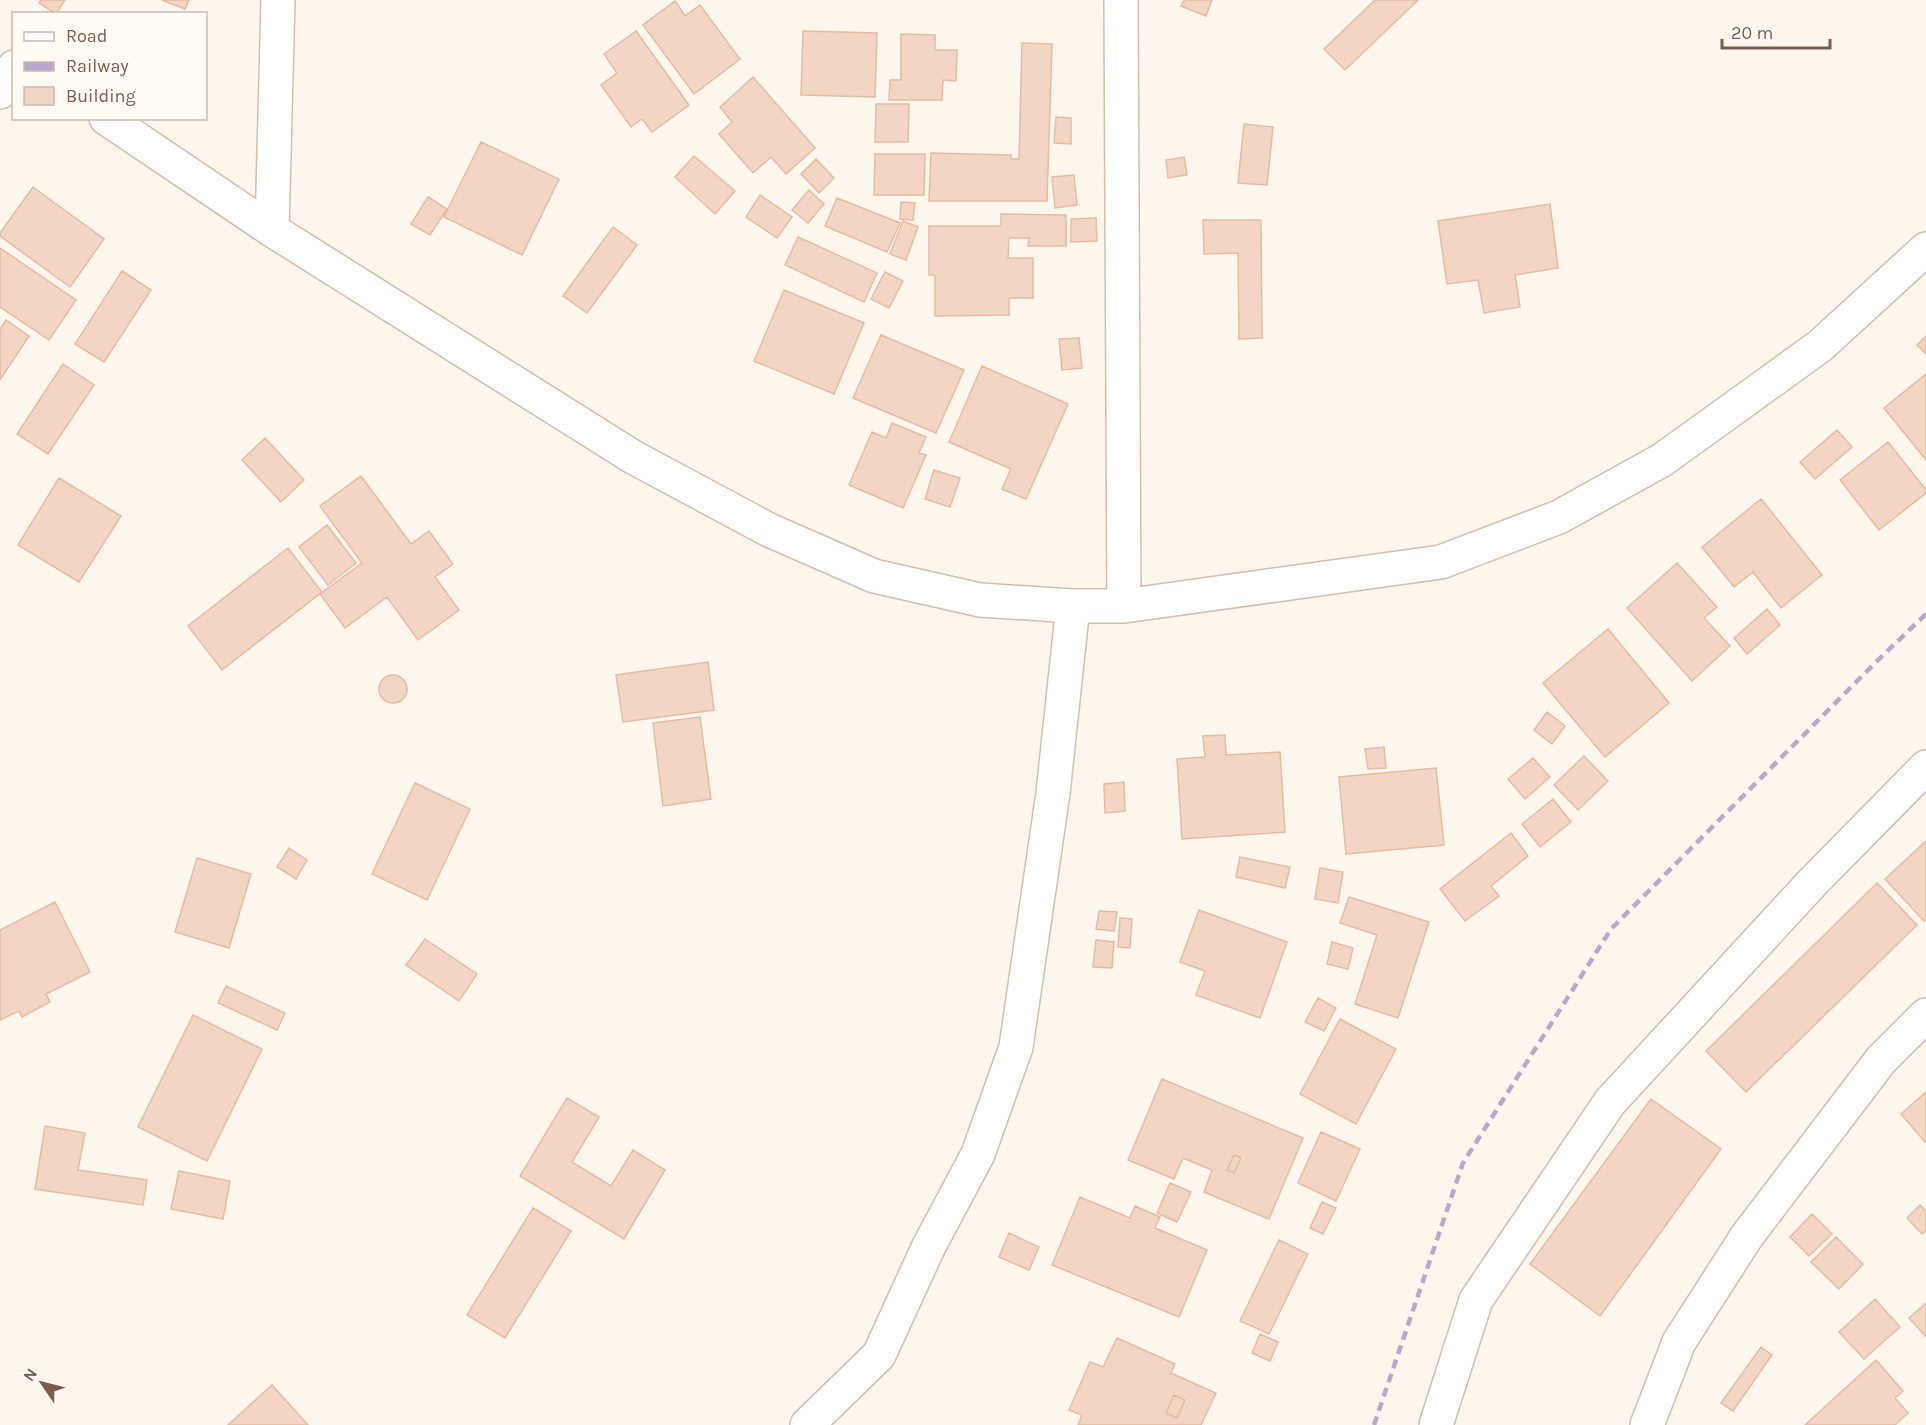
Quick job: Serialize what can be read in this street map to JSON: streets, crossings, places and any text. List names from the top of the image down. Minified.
{"legend":["Road","Railway","Building"],"scale_bar":"20 m","north":"top left"}
